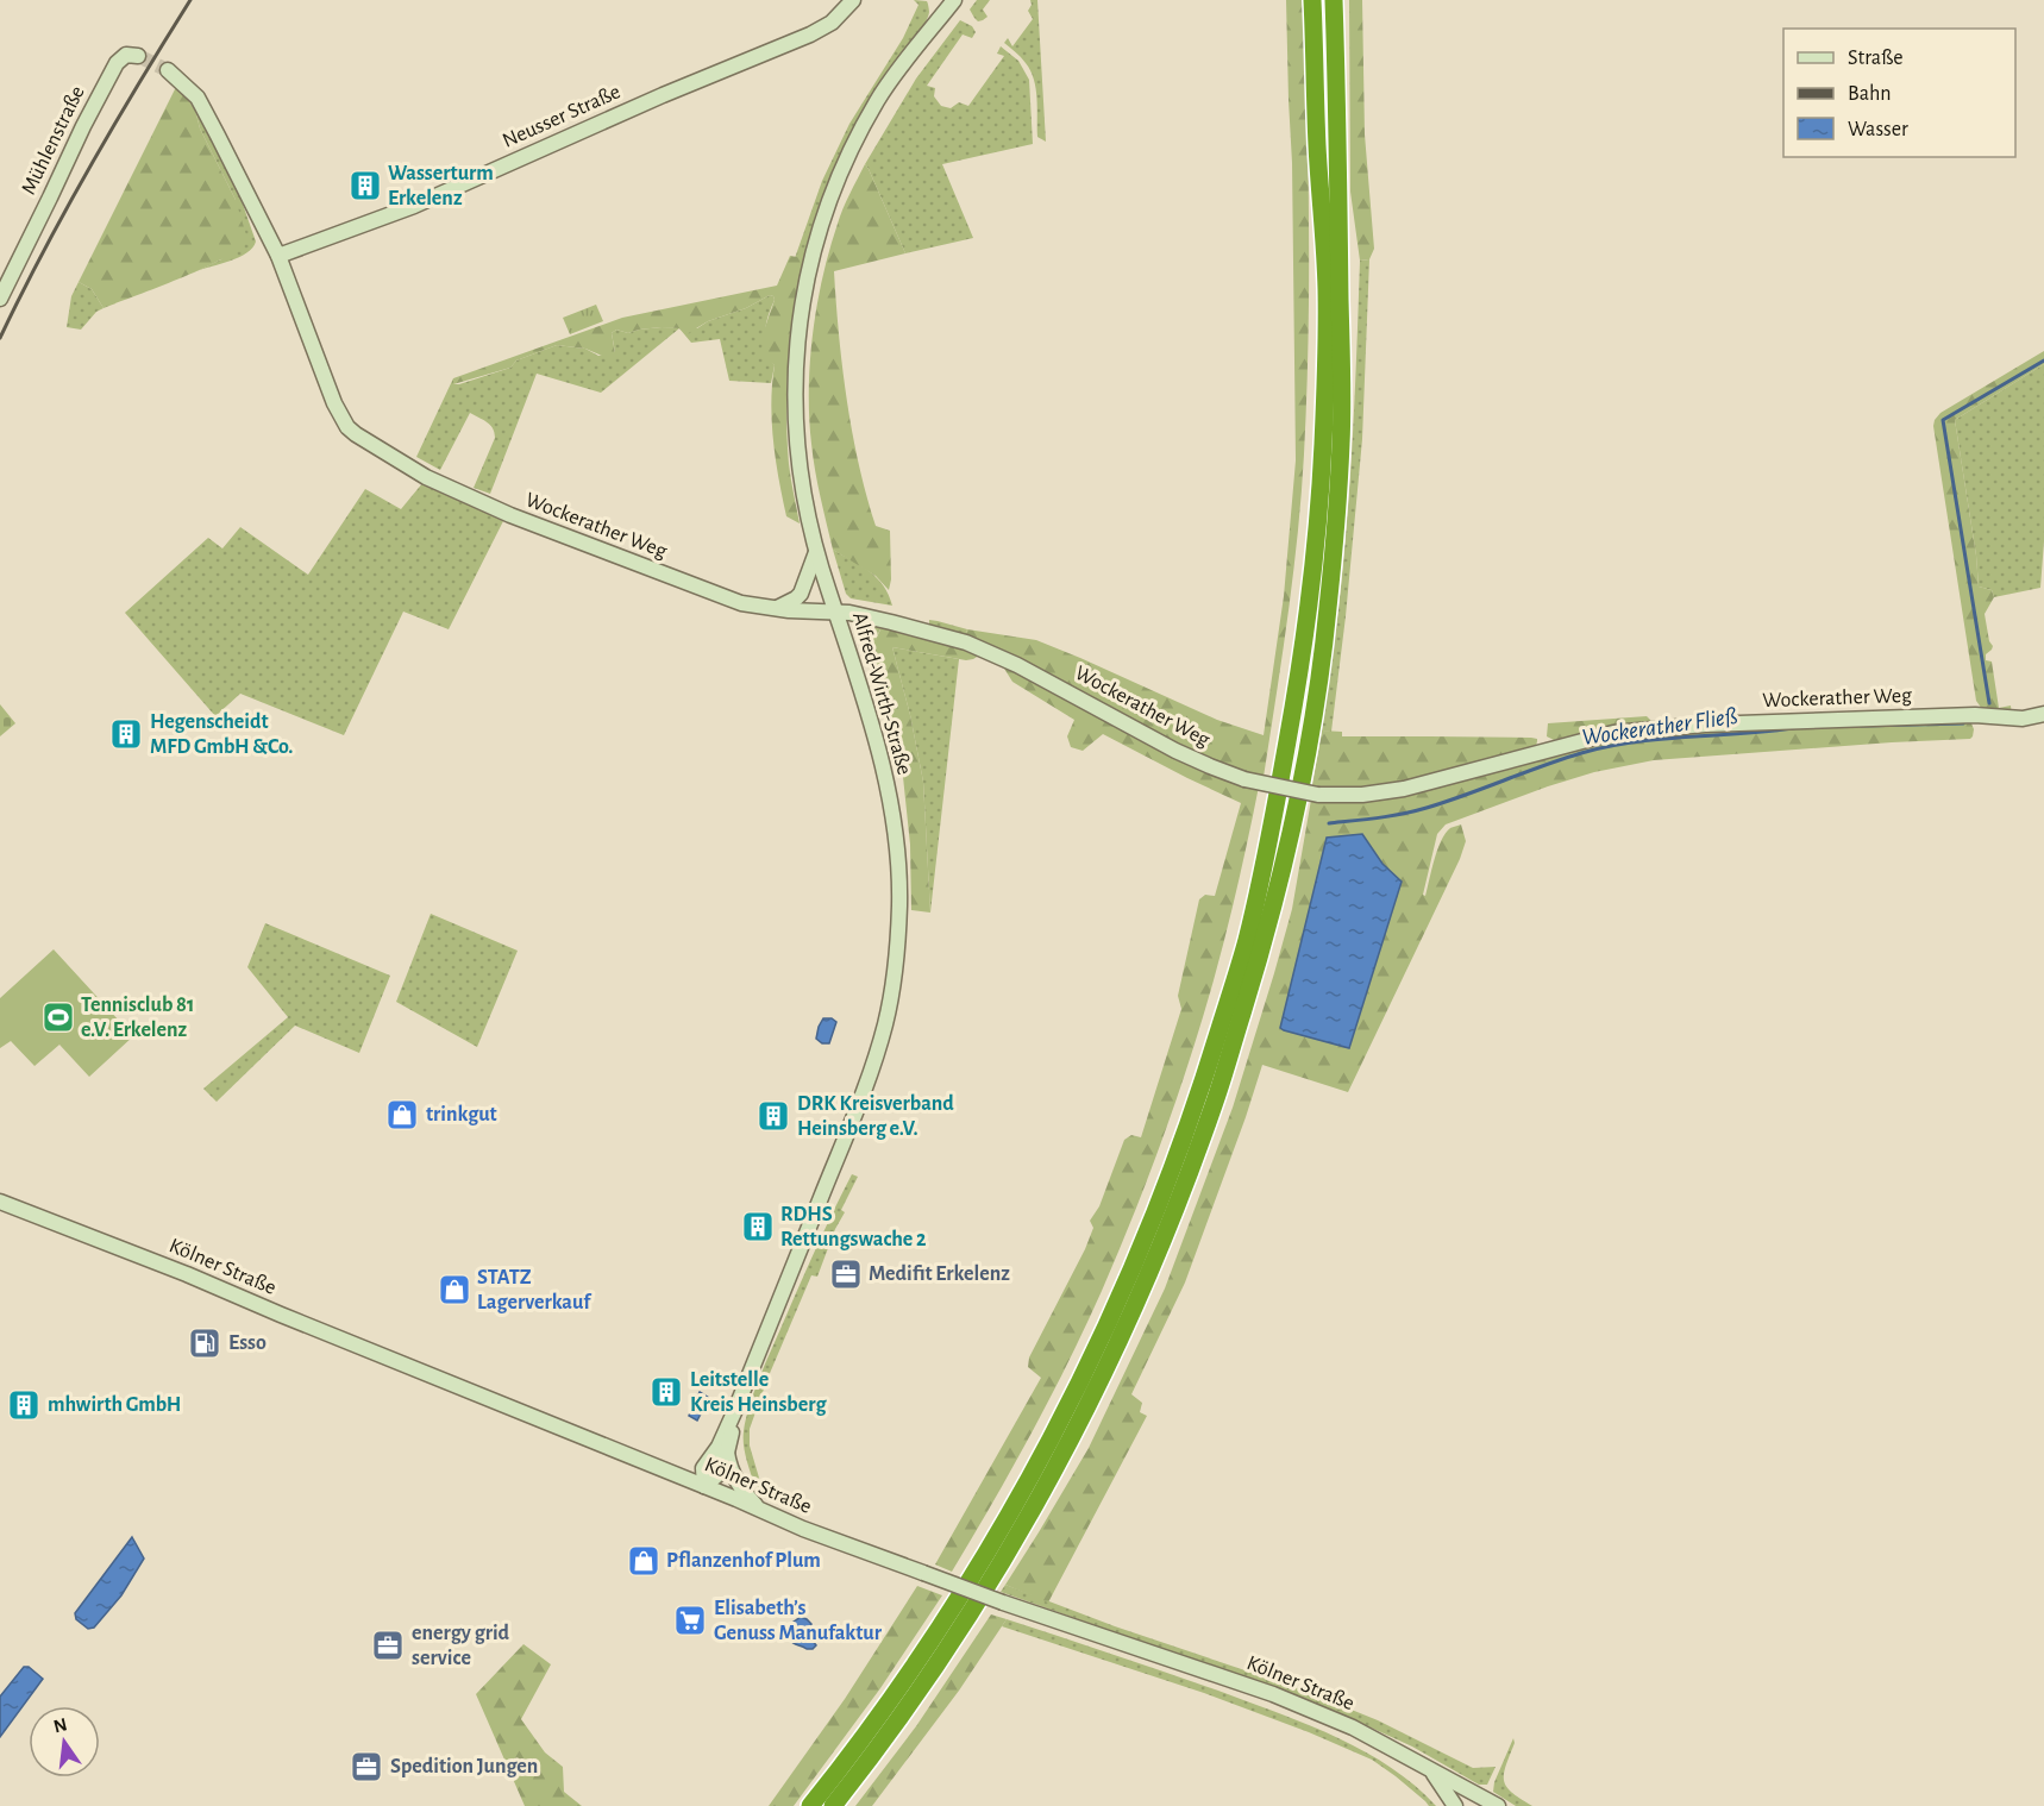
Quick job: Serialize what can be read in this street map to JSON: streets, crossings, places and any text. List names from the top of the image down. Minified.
{"streets":{"main road":["Neusser Straße","Mühlenstraße","Wockerather Weg","Alfred-Wirth-Straße","Kölner Straße"]},"crossings":[["Neusser Straße","Wockerather Weg"],["Wockerather Weg","Alfred-Wirth-Straße"],["Alfred-Wirth-Straße","Kölner Straße"]],"water":["Wockerather Fließ"],"places":{"building":["Wasserturm Erkelenz","Hegenscheidt MFD GmbH &Co.","DRK Kreisverband Heinsberg e.V.","RDHS Rettungswache 2","Leitstelle Kreis Heinsberg","mhwirth GmbH"],"sports":["Tennisclub 81 e.V. Erkelenz"],"shop":["trinkgut","STATZ Lagerverkauf","Pflanzenhof Plum"],"office":["Medifit Erkelenz","energy grid service","Spedition Jungen"],"fuel station":["Esso"],"supermarket":["Elisabeth’s Genuss Manufaktur"]},"legend":["Straße","Bahn","Wasser"],"north":"top"}
